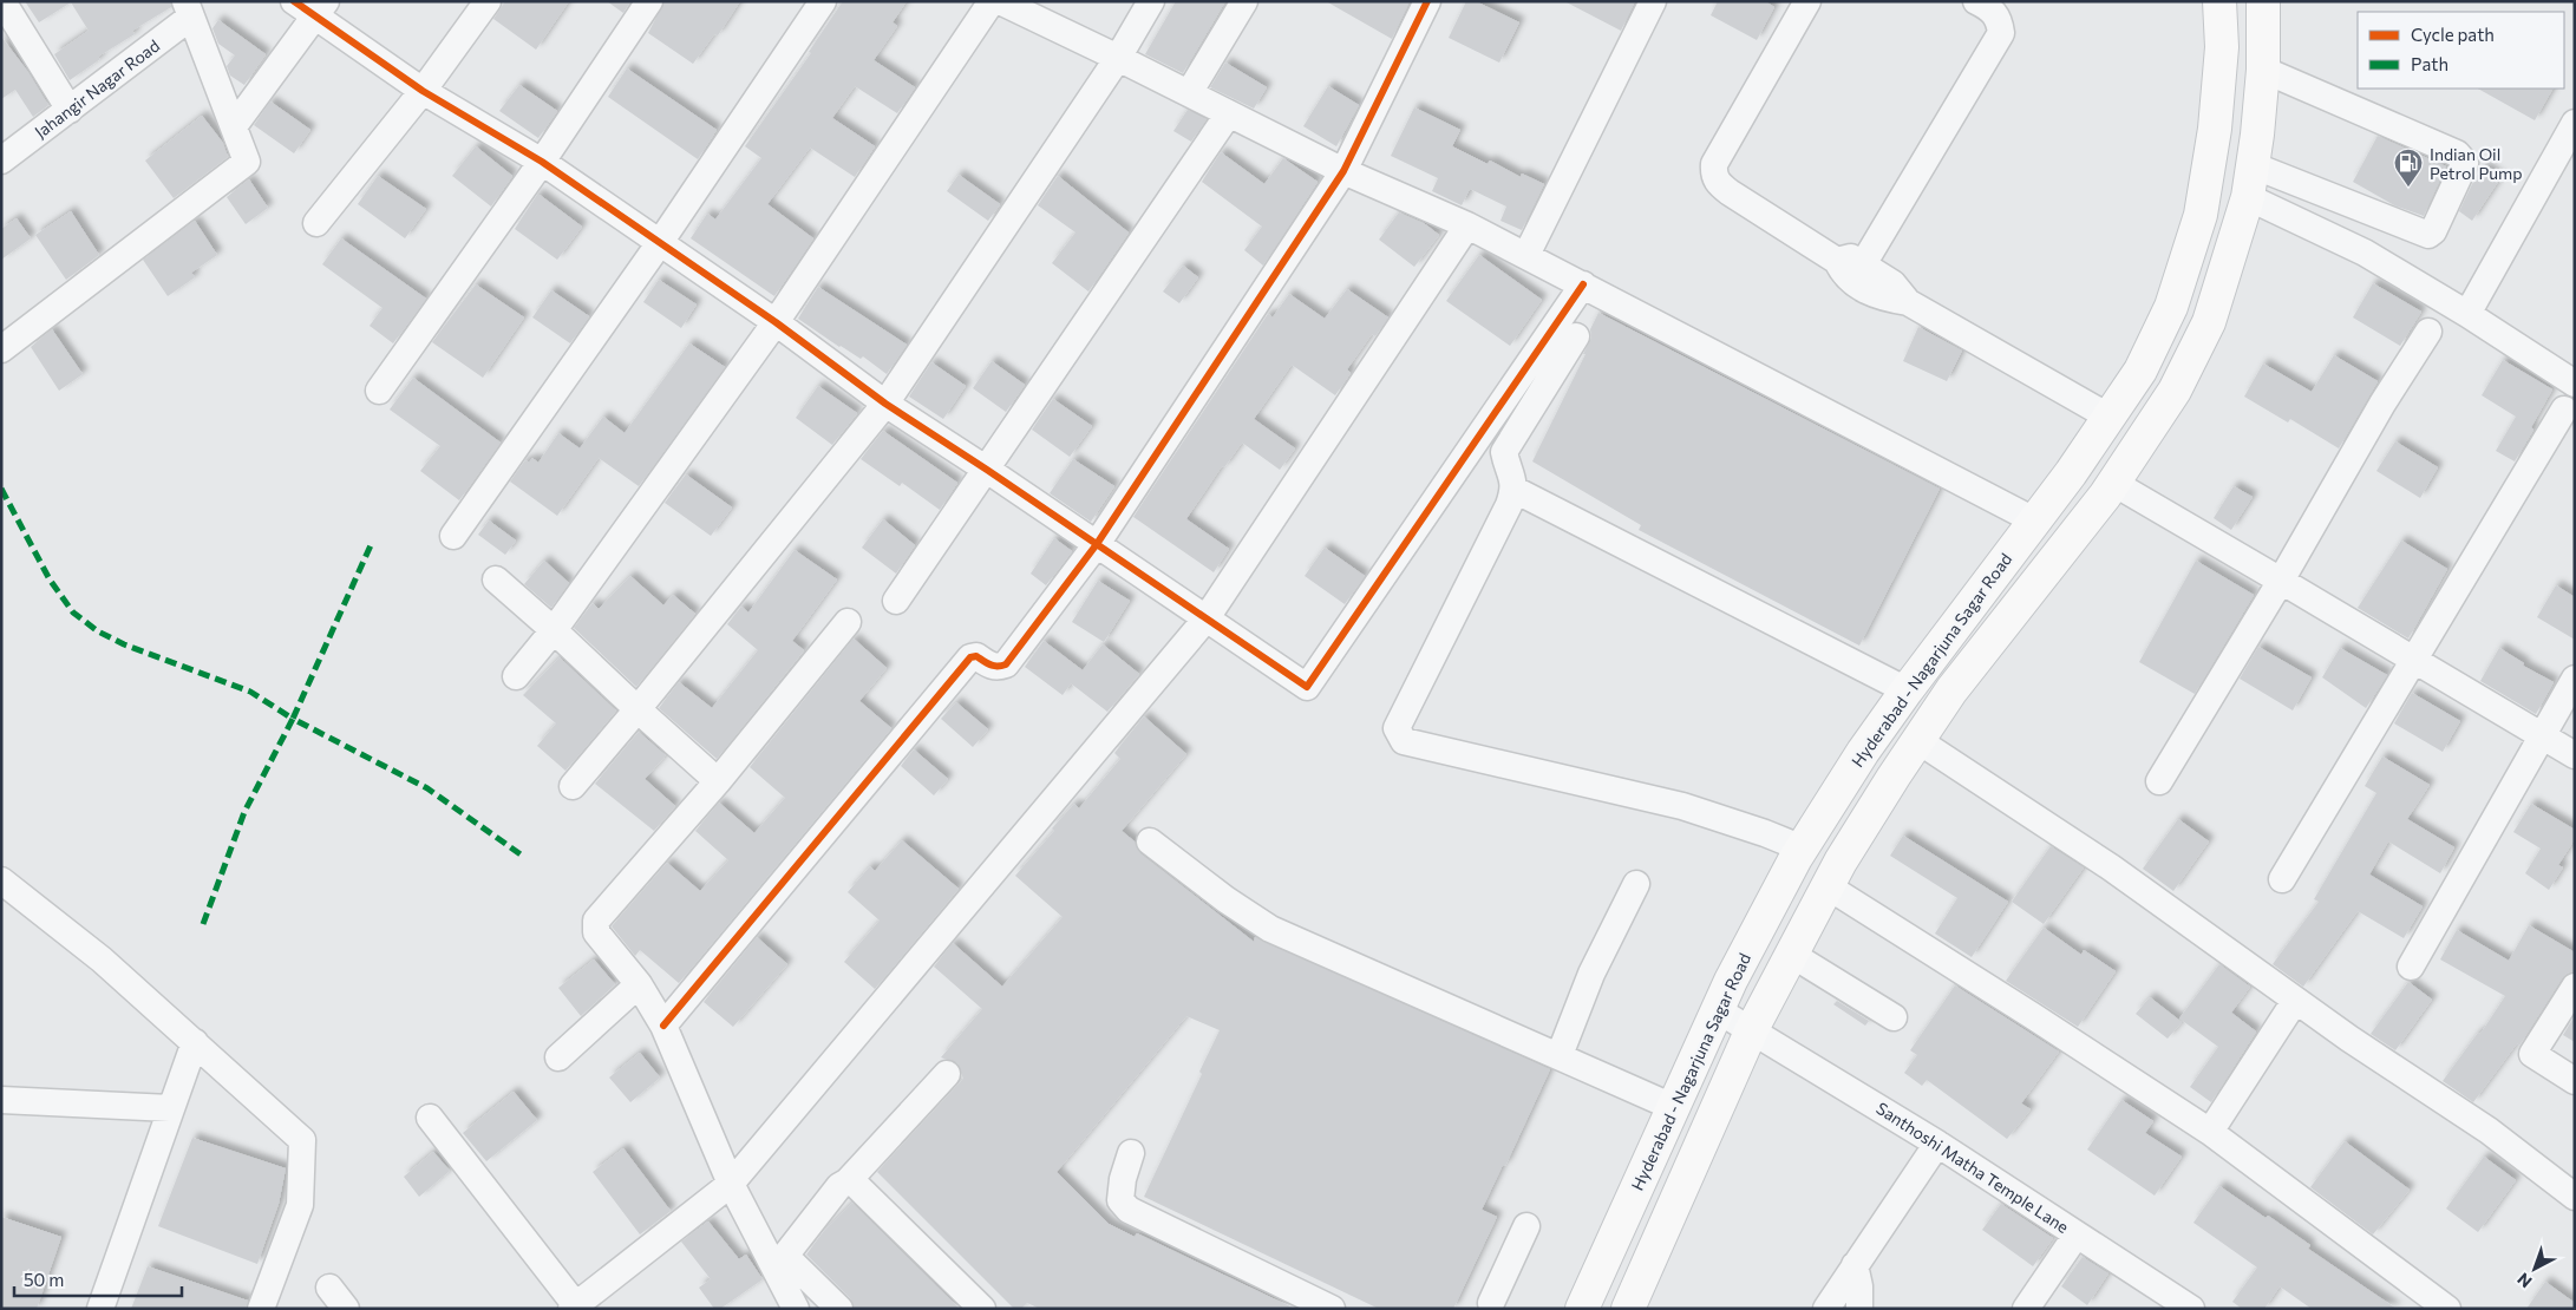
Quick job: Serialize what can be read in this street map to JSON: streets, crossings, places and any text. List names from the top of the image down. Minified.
{"streets":{"main road":["Hyderabad - Nagarjuna Sagar Road"],"street":["Jahangir Nagar Road","Santhoshi Matha Temple Lane"]},"crossings":[["Hyderabad - Nagarjuna Sagar Road","Santhoshi Matha Temple Lane"]],"places":{"fuel station":["Indian Oil Petrol Pump"]},"legend":["Cycle path","Path"],"scale_bar":"50 m","north":"bottom left"}
